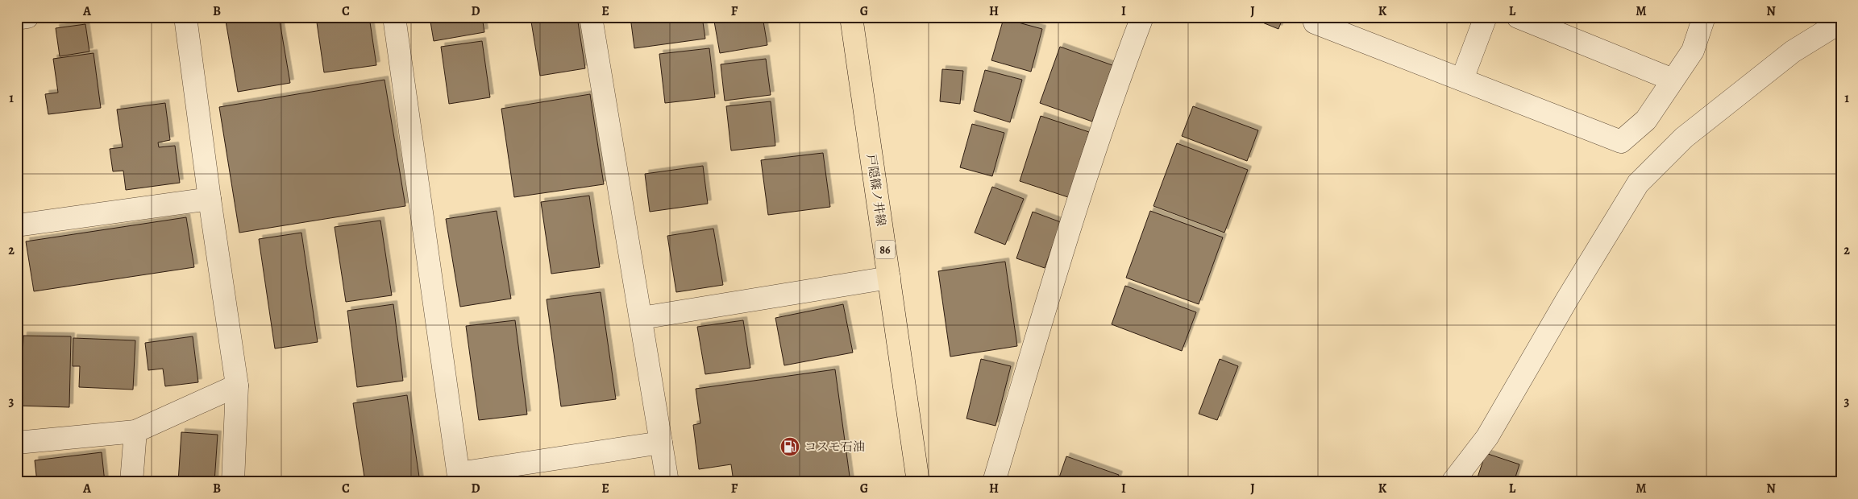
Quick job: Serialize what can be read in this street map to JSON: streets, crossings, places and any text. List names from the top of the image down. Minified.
{"streets":{"main road":["戸隠篠ノ井線","86"]},"places":{"fuel station":["コスモ石油"]},"grid":{"columns":["A","B","C","D","E","F","G","H","I","J","K","L","M","N"],"rows":["1","2","3"]}}
